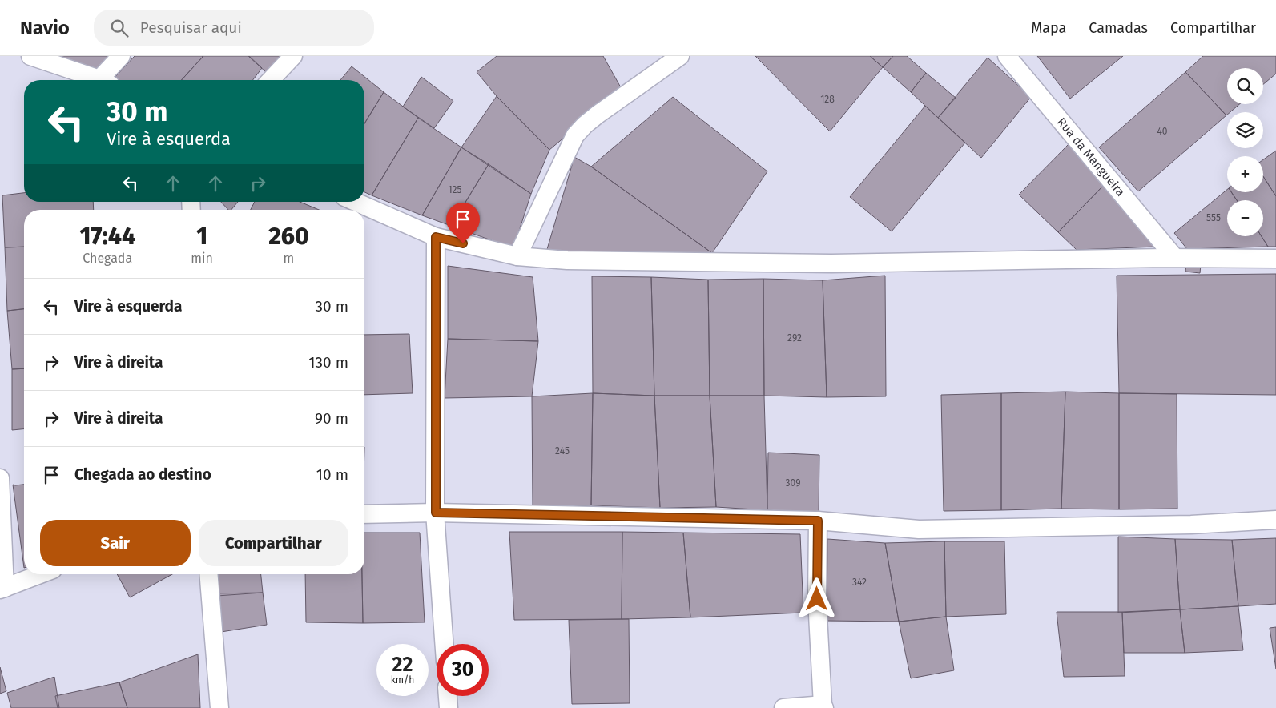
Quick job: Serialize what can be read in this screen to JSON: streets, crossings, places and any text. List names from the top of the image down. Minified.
{"streets":{"street":["Rua da Mangueira"]},"house_numbers":["128","40","125","555","292","245","309","342"],"page":{"header":"Navio","search":"Pesquisar aqui","nav":["Mapa","Camadas","Compartilhar"],"map_buttons":["+","−"],"turn":["30 m","Vire à esquerda"],"eta":["17:44","Chegada","1","min","260","m"],"list":[{"name":"Vire à esquerda","value":"30 m"},{"name":"Vire à direita","value":"130 m"},{"name":"Vire à direita","value":"90 m"},{"name":"Chegada ao destino","value":"10 m"}],"buttons":["Sair","Compartilhar"],"speed":"22 km/h","limit":"30"}}
